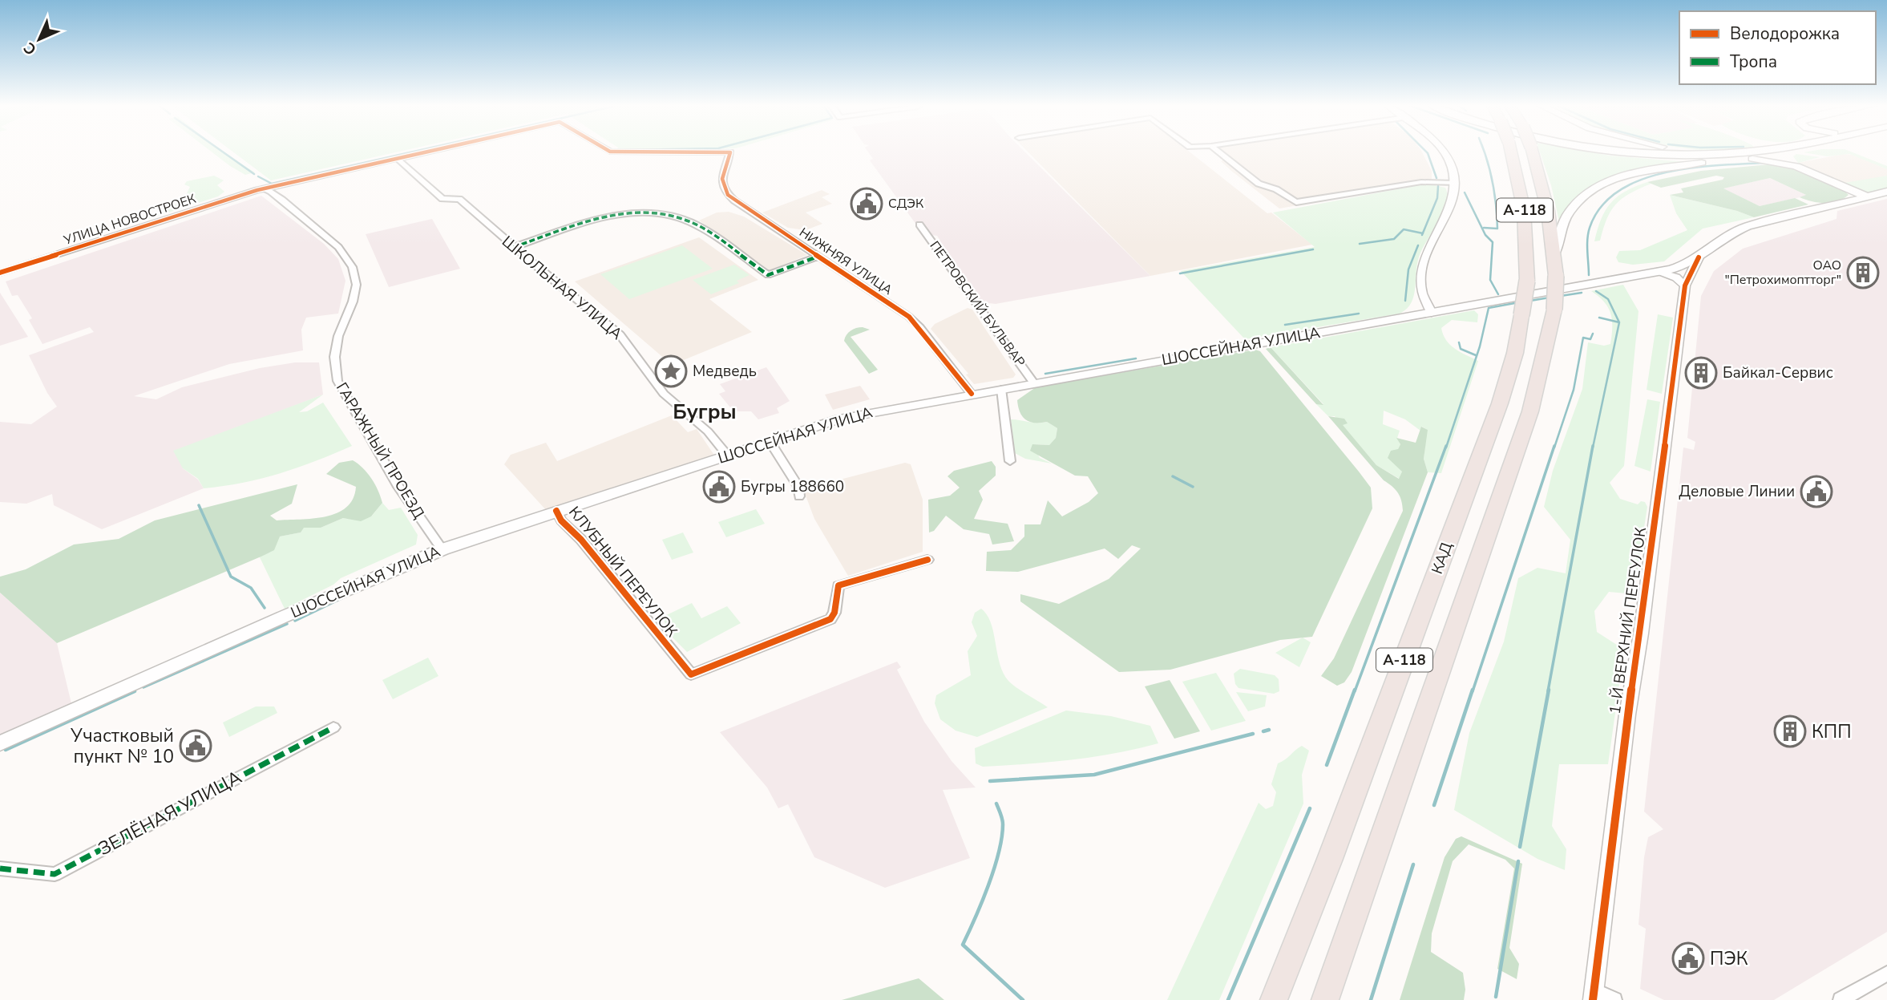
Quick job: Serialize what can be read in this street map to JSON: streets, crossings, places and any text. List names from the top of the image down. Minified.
{"streets":{"highway":["А-118","КАД"],"main road":["ШОССЕЙНАЯ УЛИЦА","1-Й ВЕРХНИЙ ПЕРЕУЛОК"],"street":["УЛИЦА НОВОСТРОЕК","НИЖНЯЯ УЛИЦА","ШКОЛЬНАЯ УЛИЦА","ПЕТРОВСКИЙ БУЛЬВАР","ГАРАЖНЫЙ ПРОЕЗД","КЛУБНЫЙ ПЕРЕУЛОК","ЗЕЛЁНАЯ УЛИЦА"]},"crossings":[["УЛИЦА НОВОСТРОЕК","НИЖНЯЯ УЛИЦА"],["УЛИЦА НОВОСТРОЕК","ШКОЛЬНАЯ УЛИЦА"],["УЛИЦА НОВОСТРОЕК","ГАРАЖНЫЙ ПРОЕЗД"],["НИЖНЯЯ УЛИЦА","ШОССЕЙНАЯ УЛИЦА"],["ШКОЛЬНАЯ УЛИЦА","ШОССЕЙНАЯ УЛИЦА"],["ПЕТРОВСКИЙ БУЛЬВАР","ШОССЕЙНАЯ УЛИЦА"],["ШОССЕЙНАЯ УЛИЦА","ГАРАЖНЫЙ ПРОЕЗД"],["ШОССЕЙНАЯ УЛИЦА","КЛУБНЫЙ ПЕРЕУЛОК"],["ШОССЕЙНАЯ УЛИЦА","1-Й ВЕРХНИЙ ПЕРЕУЛОК"]],"districts":["Бугры"],"places":{"public building":["СДЭК","Бугры 188660","Деловые Линии","Участковый пункт № 10","ПЭК"],"building":["ОАО \"Петрохимоптторг\"","Байкал-Сервис","КПП"],"place":["Медведь"]},"legend":["Велодорожка","Тропа"],"north":"bottom left"}
